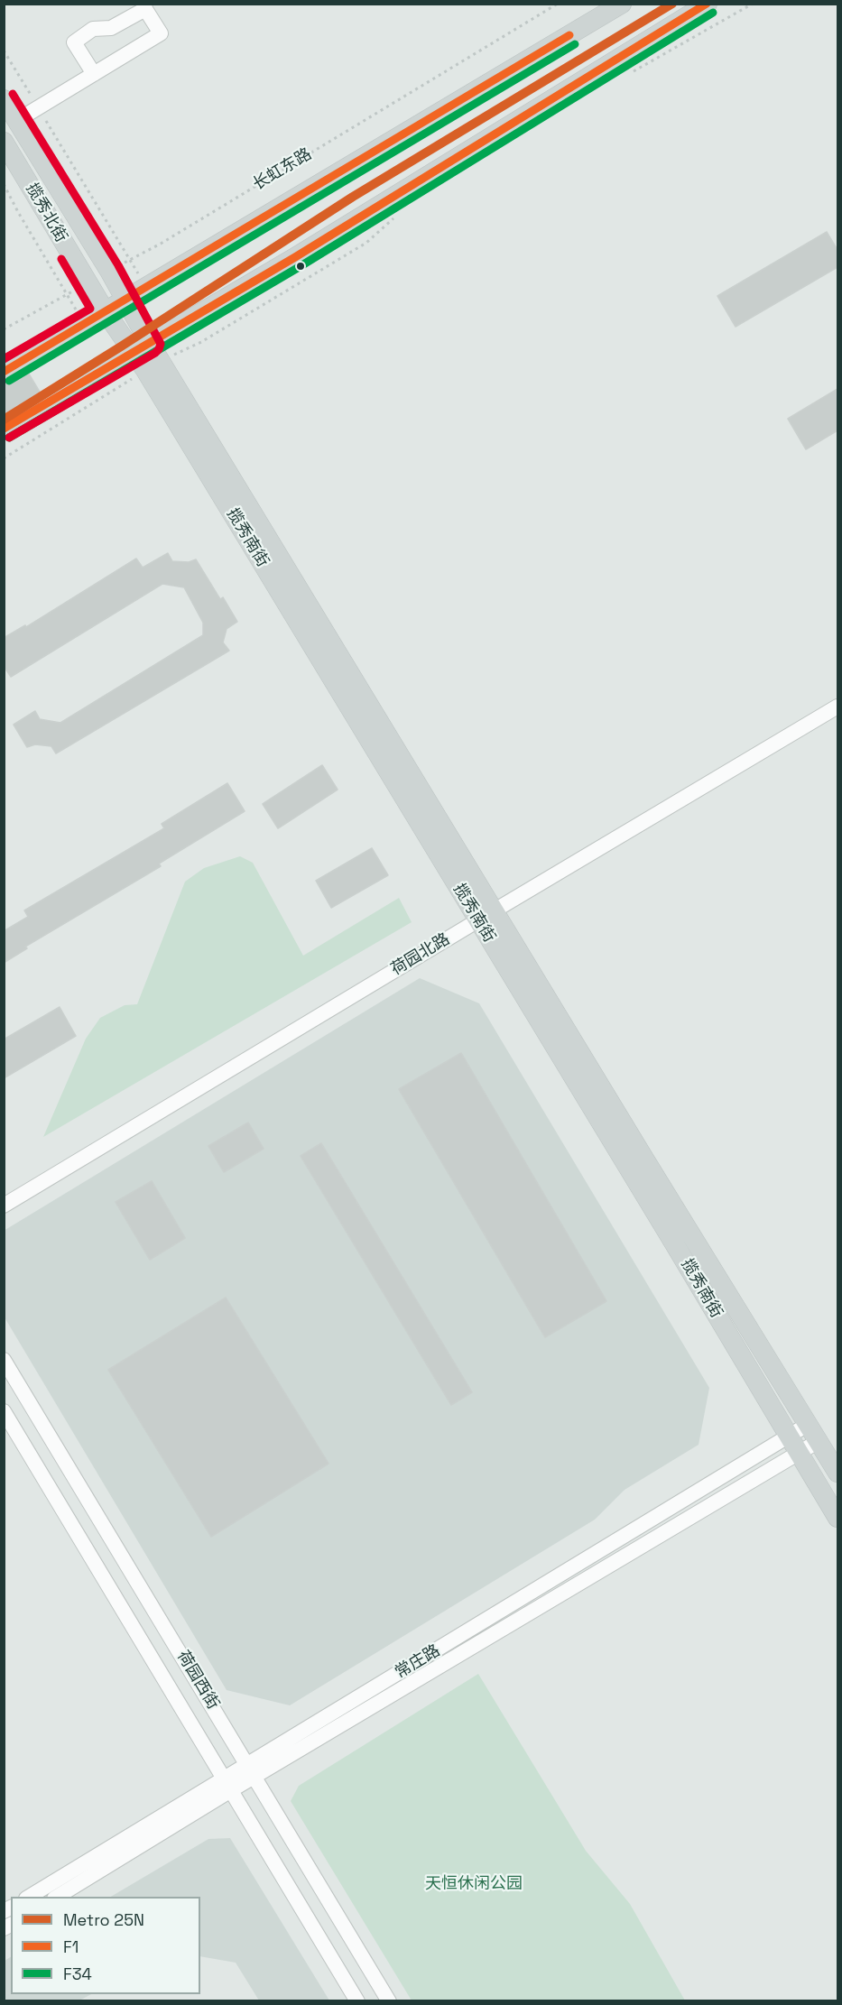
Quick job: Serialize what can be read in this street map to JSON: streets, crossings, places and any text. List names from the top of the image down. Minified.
{"streets":{"main road":["长虹东路","揽秀北街","揽秀南街"],"street":["荷园北路","常庄路","荷园西街"]},"crossings":[["长虹东路","揽秀北街"],["长虹东路","揽秀南街"],["揽秀北街","揽秀南街"],["揽秀南街","荷园北路"],["揽秀南街","常庄路"],["常庄路","荷园西街"]],"parks":["天恒休闲公园"],"lines":["metro line 25N","transit line F1","transit line F34"],"legend":["Metro 25N","F1","F34"]}
